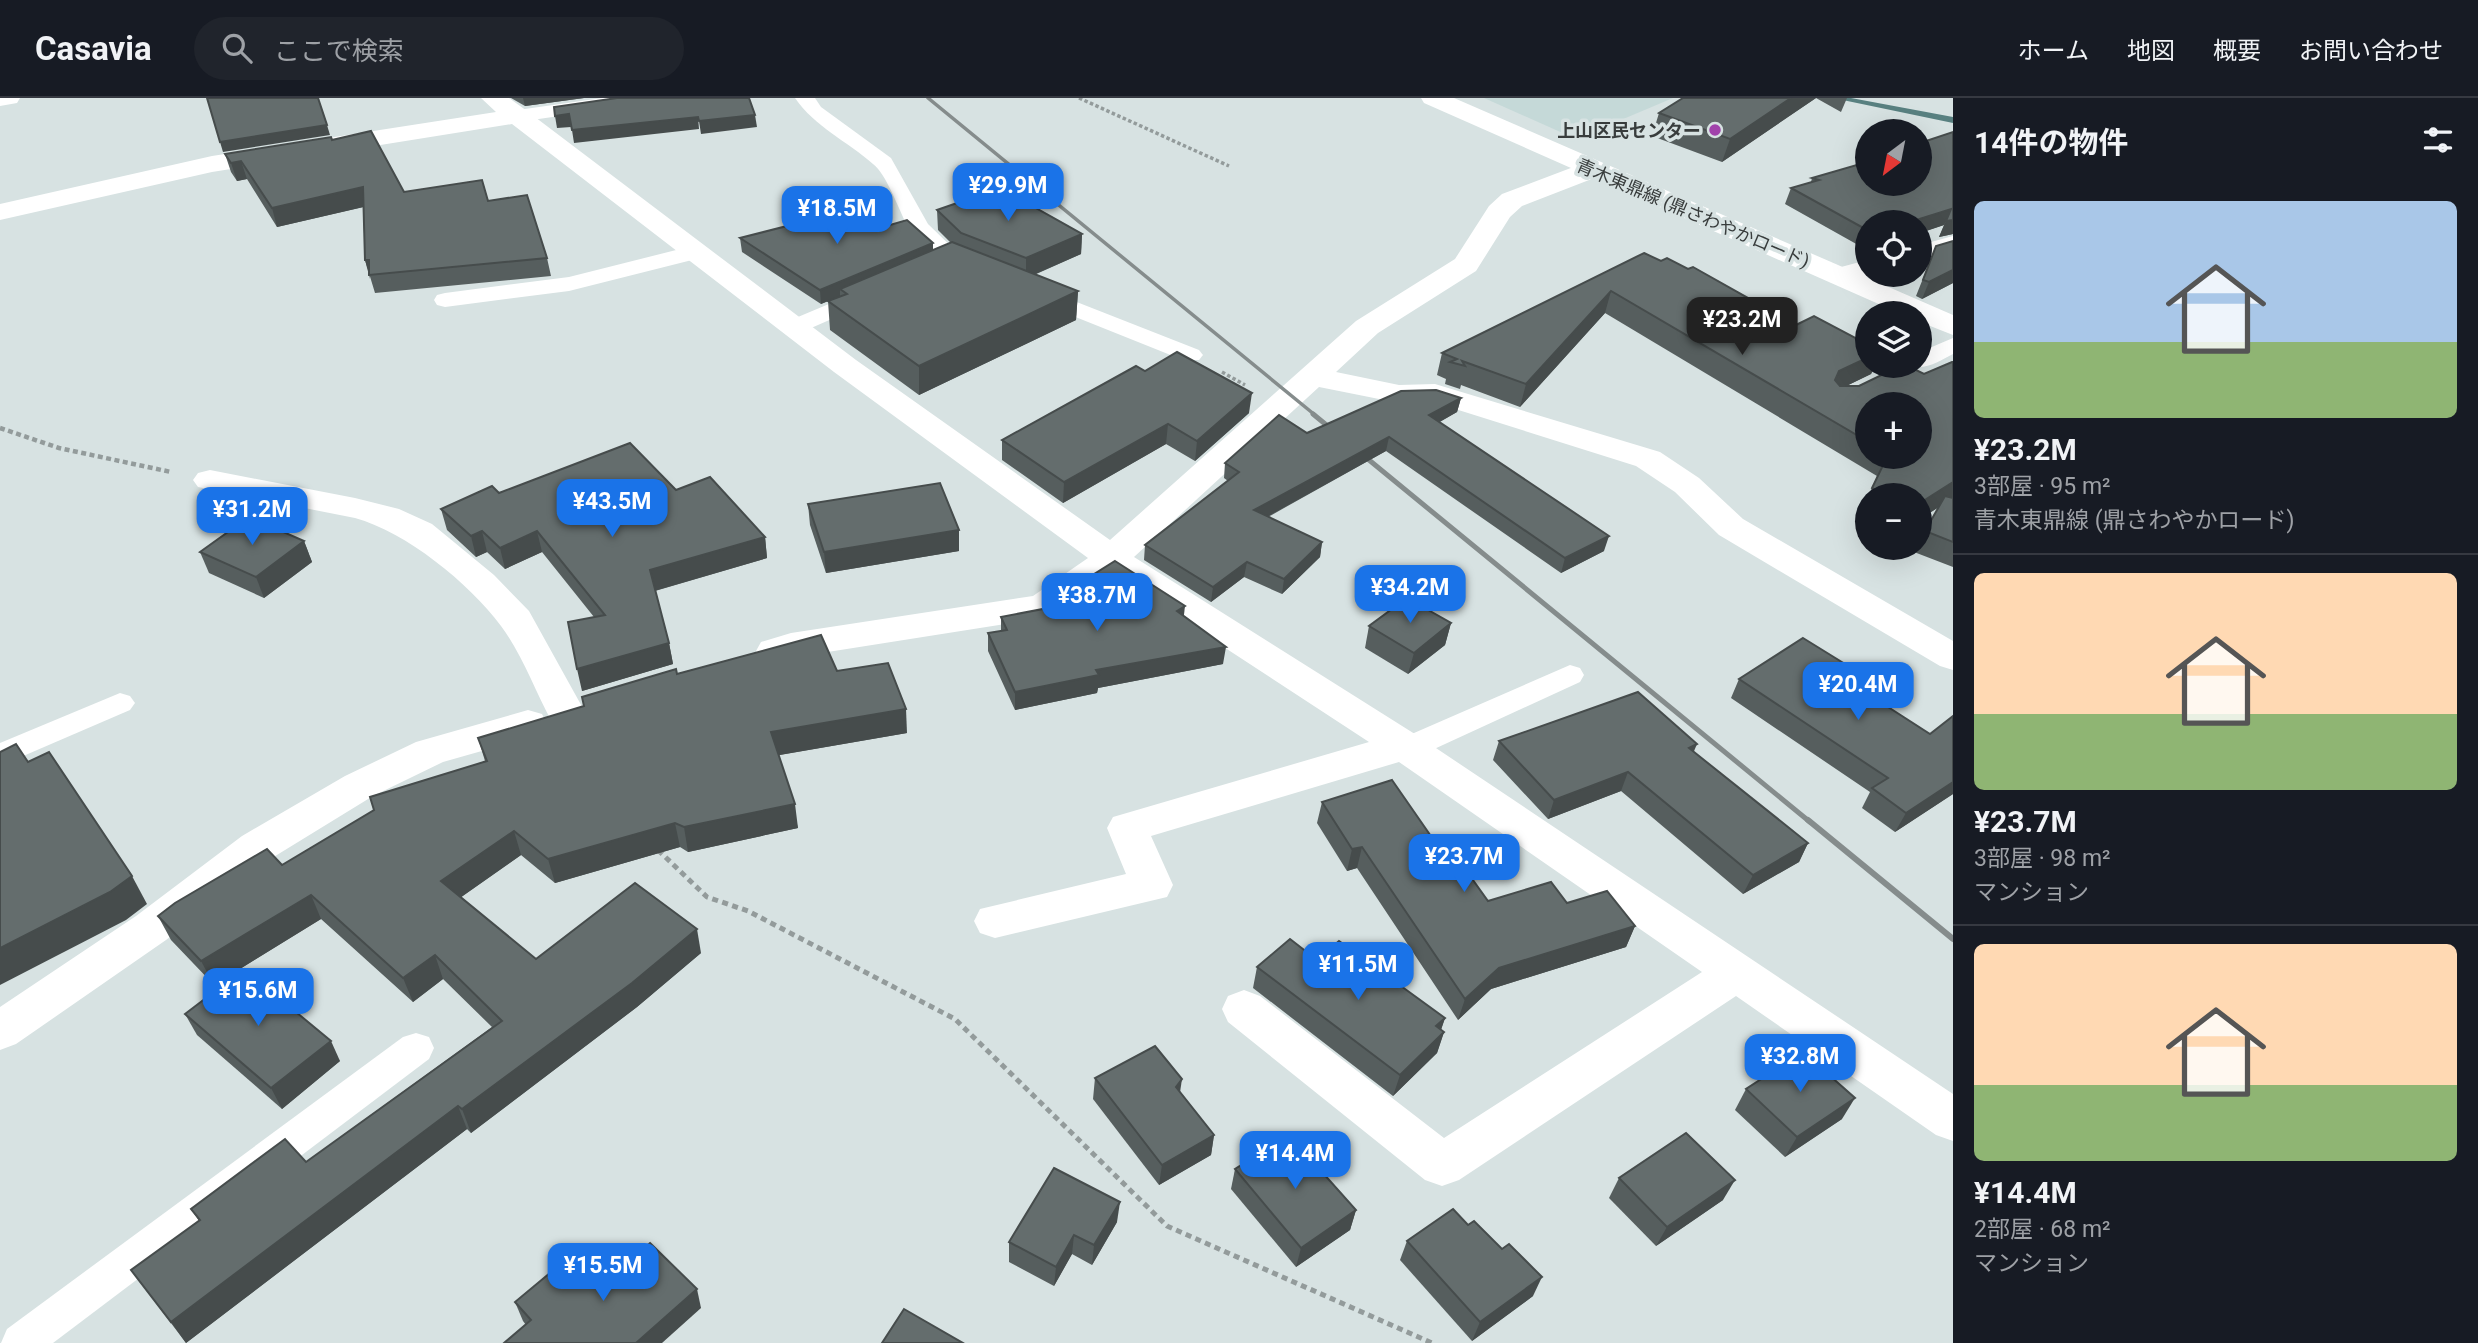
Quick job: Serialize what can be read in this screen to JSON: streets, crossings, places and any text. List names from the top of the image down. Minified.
{"streets":{"street":["青木東鼎線 (鼎さわやかロード)"]},"places":["上山区民センター"],"north":"bottom left","page":{"header":"Casavia","search":"ここで検索","nav":["ホーム","地図","概要","お問い合わせ"],"heading":"14件の物件","map_buttons":["+","−"],"price":["¥29.9M","¥18.5M","¥23.2M","¥43.5M","¥31.2M","¥34.2M","¥38.7M","¥20.4M","¥23.7M","¥11.5M","¥15.6M","¥32.8M","¥14.4M","¥15.5M"],"list":[{"name":"¥23.2M","note":"3部屋 · 95 m² · 青木東鼎線 (鼎さわやかロード)"},{"name":"¥23.7M","note":"3部屋 · 98 m² · マンション"},{"name":"¥14.4M","note":"2部屋 · 68 m² · マンション"}]}}
